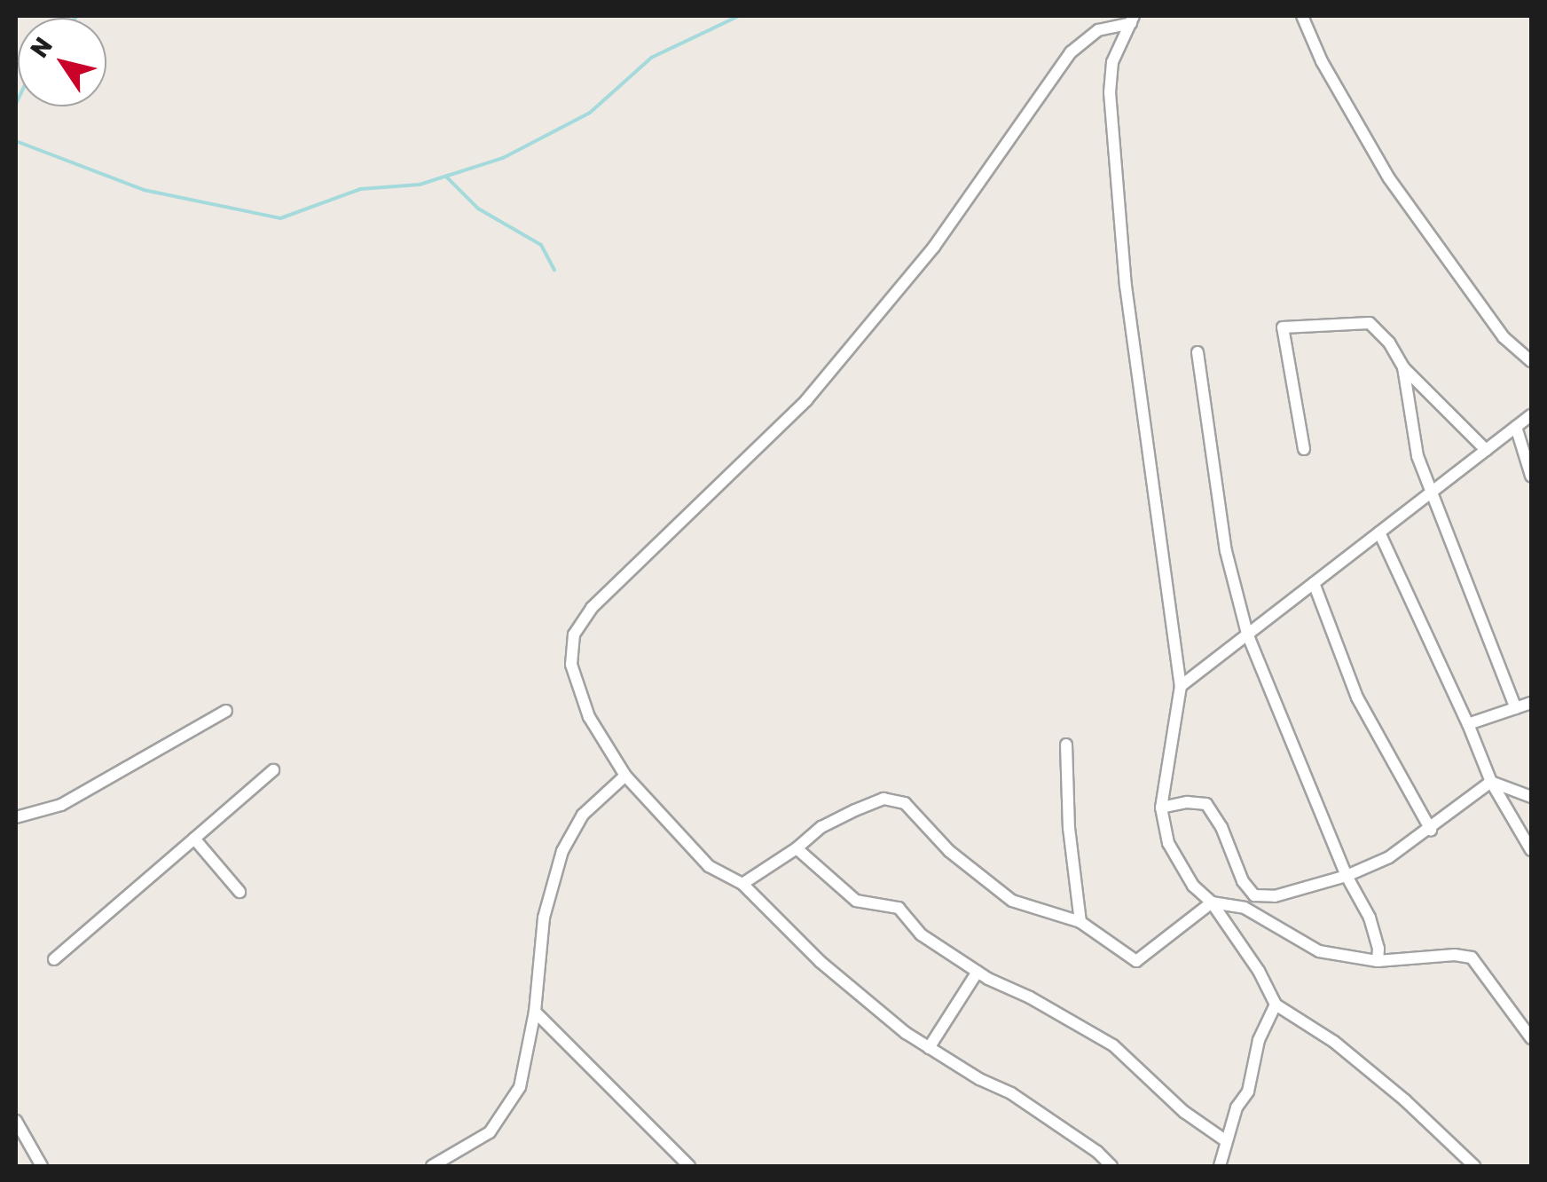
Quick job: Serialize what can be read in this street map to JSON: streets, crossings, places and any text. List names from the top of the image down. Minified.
{"north":"top left"}
